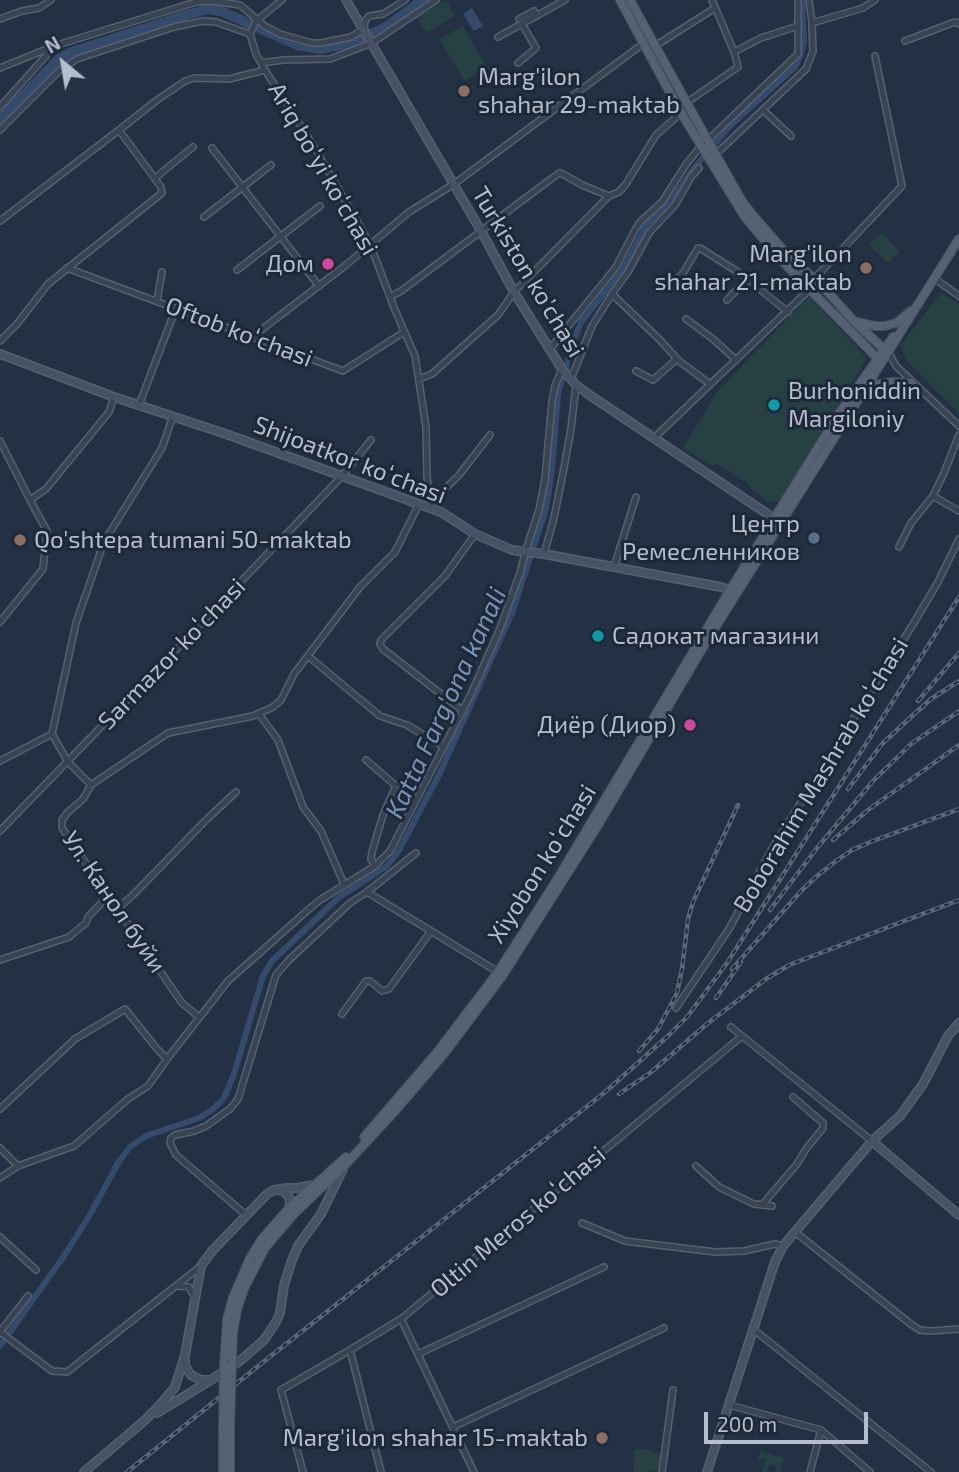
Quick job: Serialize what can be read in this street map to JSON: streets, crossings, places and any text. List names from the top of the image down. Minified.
{"streets":{"main road":["Turkiston ko’chasi","Shijoatkor koʻchasi","Xiyobon koʻchasi"],"street":["Ariq boʻyi koʻchasi","Oftob koʻchasi","Sarmazor koʻchasi","Boborahim Mashrab koʻchasi","Ул. Канол буйи","Oltin Meros koʻchasi"]},"crossings":[["Ariq boʻyi koʻchasi","Oftob koʻchasi"],["Ariq boʻyi koʻchasi","Shijoatkor koʻchasi"],["Turkiston ko’chasi","Xiyobon koʻchasi"],["Shijoatkor koʻchasi","Sarmazor koʻchasi"],["Shijoatkor koʻchasi","Xiyobon koʻchasi"]],"water":["Katta Farg'ona kanali"],"places":["Marg'ilon shahar 29-maktab","Дом","Marg'ilon shahar 21-maktab","Burhoniddin Margiloniy","Центр Ремесленников","Qo'shtepa tumani 50-maktab","Садокат магазини","Диёр (Диор)","Marg'ilon shahar 15-maktab"],"scale_bar":"200 m","north":"top left"}
